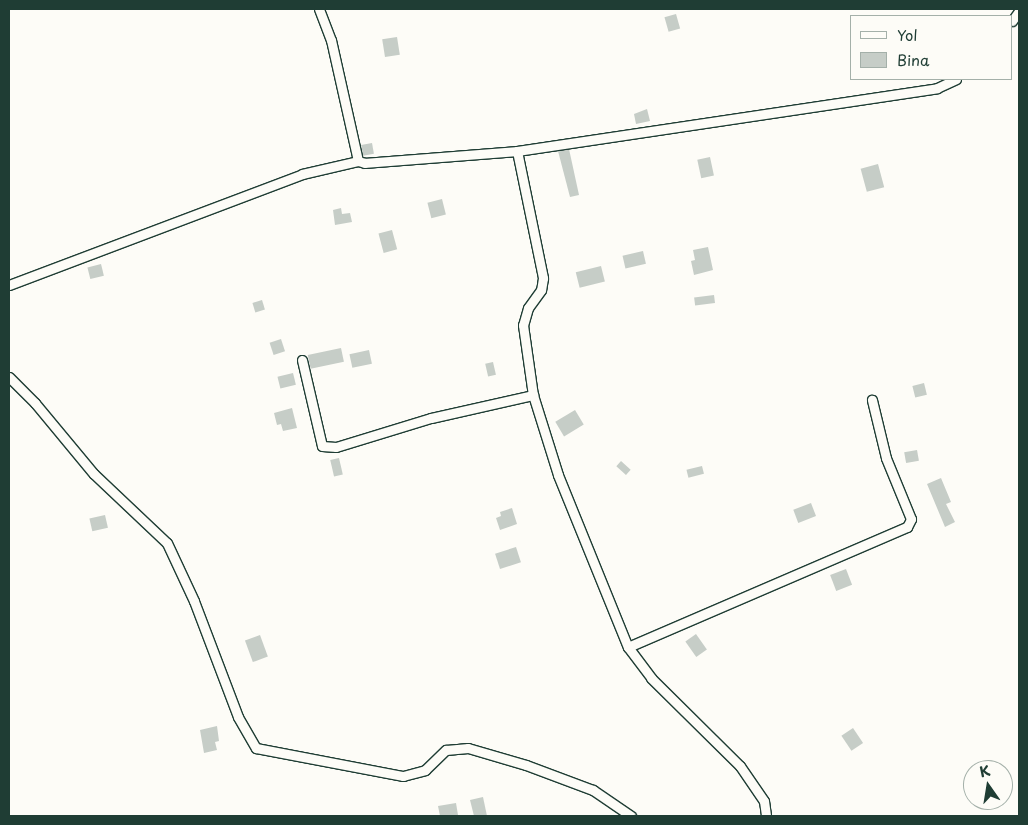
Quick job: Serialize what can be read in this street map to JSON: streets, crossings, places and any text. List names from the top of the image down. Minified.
{"legend":["Yol","Bina"],"north":"top"}
